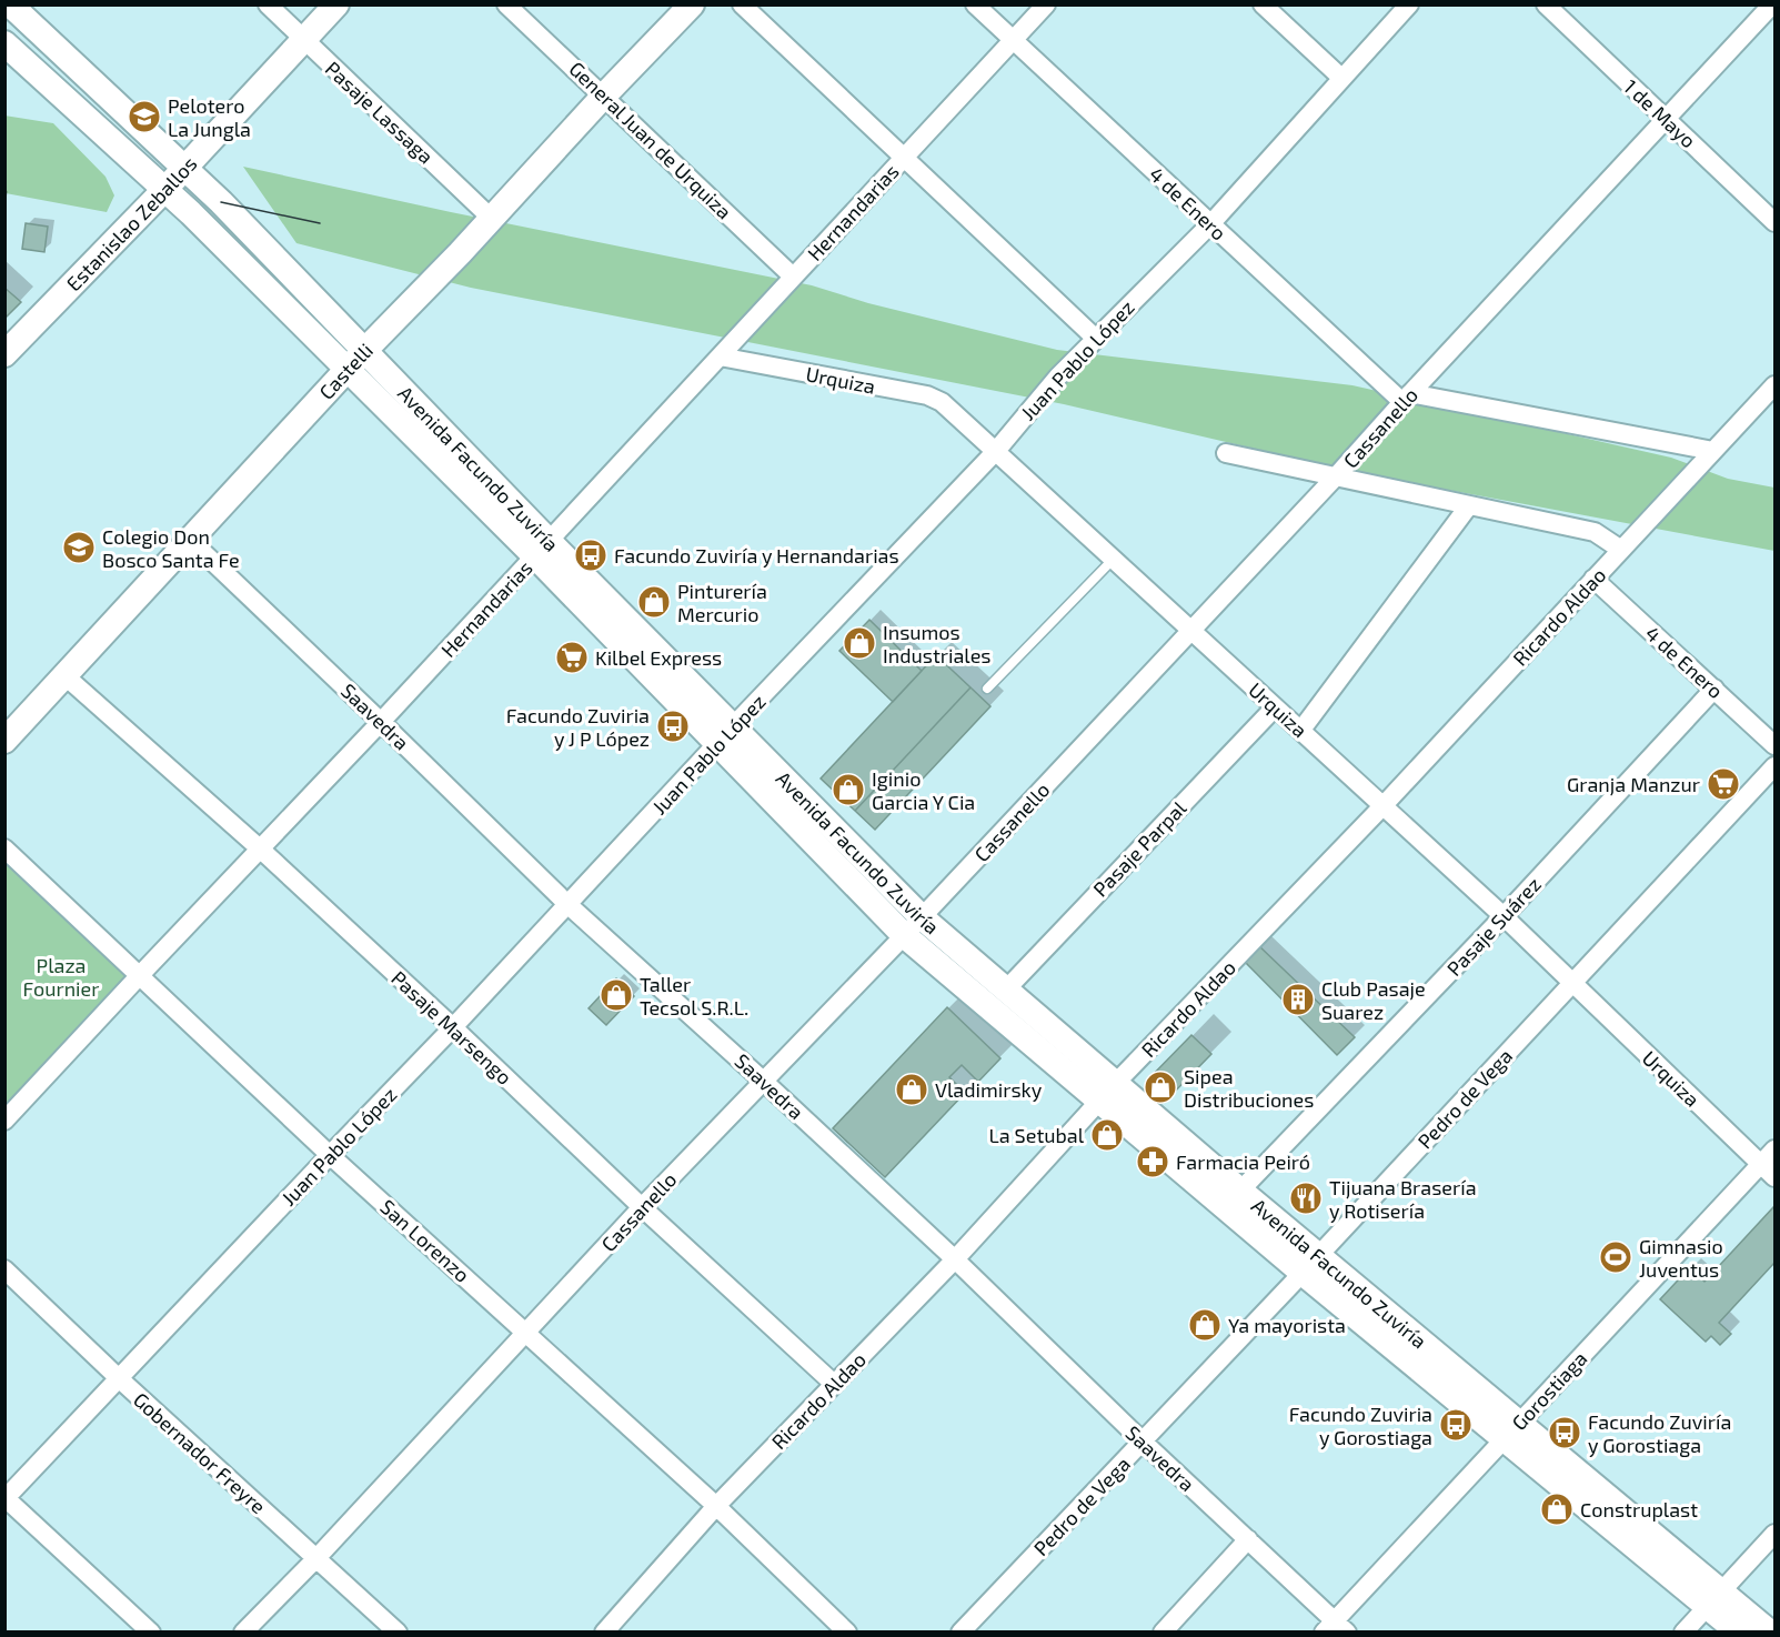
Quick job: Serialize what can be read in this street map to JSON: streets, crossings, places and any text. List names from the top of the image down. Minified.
{"streets":{"main road":["Estanislao Zeballos","Castelli","Avenida Facundo Zuviría"],"street":["Pasaje Lassaga","1 de Mayo","General Juan de Urquiza","4 de Enero","Hernandarias","Juan Pablo López","Urquiza","Cassanello","Ricardo Aldao","Saavedra","Pasaje Parpal","Pasaje Suárez","Pasaje Marsengo","Pedro de Vega","San Lorenzo","Gorostiaga","Gobernador Freyre"]},"crossings":[["Pasaje Lassaga","Estanislao Zeballos"],["Pasaje Lassaga","Castelli"],["1 de Mayo","Cassanello"],["General Juan de Urquiza","Hernandarias"],["General Juan de Urquiza","Castelli"],["4 de Enero","Hernandarias"],["4 de Enero","Juan Pablo López"],["4 de Enero","Cassanello"],["4 de Enero","Ricardo Aldao"],["4 de Enero","Pasaje Suárez"],["Hernandarias","Urquiza"],["Hernandarias","Avenida Facundo Zuviría"],["Hernandarias","Saavedra"],["Hernandarias","Pasaje Marsengo"],["Hernandarias","San Lorenzo"],["Estanislao Zeballos","Avenida Facundo Zuviría"],["Juan Pablo López","Urquiza"],["Juan Pablo López","Avenida Facundo Zuviría"],["Juan Pablo López","Saavedra"],["Juan Pablo López","Pasaje Marsengo"],["Juan Pablo López","San Lorenzo"],["Juan Pablo López","Gobernador Freyre"],["Castelli","Avenida Facundo Zuviría"],["Castelli","Saavedra"],["Castelli","Pasaje Marsengo"],["Urquiza","Cassanello"],["Urquiza","Ricardo Aldao"],["Urquiza","Pasaje Parpal"],["Urquiza","Pasaje Suárez"],["Urquiza","Pedro de Vega"],["Urquiza","Gorostiaga"],["Cassanello","Avenida Facundo Zuviría"],["Cassanello","Saavedra"],["Cassanello","Pasaje Marsengo"],["Cassanello","San Lorenzo"],["Cassanello","Gobernador Freyre"],["Avenida Facundo Zuviría","Ricardo Aldao"],["Avenida Facundo Zuviría","Pasaje Parpal"],["Avenida Facundo Zuviría","Pasaje Suárez"],["Avenida Facundo Zuviría","Pedro de Vega"],["Avenida Facundo Zuviría","Gorostiaga"],["Ricardo Aldao","Saavedra"],["Ricardo Aldao","Pasaje Marsengo"],["Ricardo Aldao","San Lorenzo"],["Saavedra","Pedro de Vega"],["Saavedra","Gorostiaga"]],"parks":["Plaza Fournier"],"places":{"school or university":["Pelotero La Jungla","Colegio Don Bosco Santa Fe"],"bus stop":["Facundo Zuviría y Hernandarias","Facundo Zuviria y J P López","Facundo Zuviria y Gorostiaga","Facundo Zuviría y Gorostiaga"],"shop":["Pinturería Mercurio","Insumos Industriales","Iginio Garcia Y Cia","Taller Tecsol S.R.L.","Sipea Distribuciones","Vladimirsky","La Setubal","Ya mayorista","Construplast"],"supermarket":["Kilbel Express","Granja Manzur"],"building":["Club Pasaje Suarez"],"pharmacy":["Farmacia Peiró"],"restaurant":["Tijuana Brasería y Rotisería"],"sports":["Gimnasio Juventus"]}}
